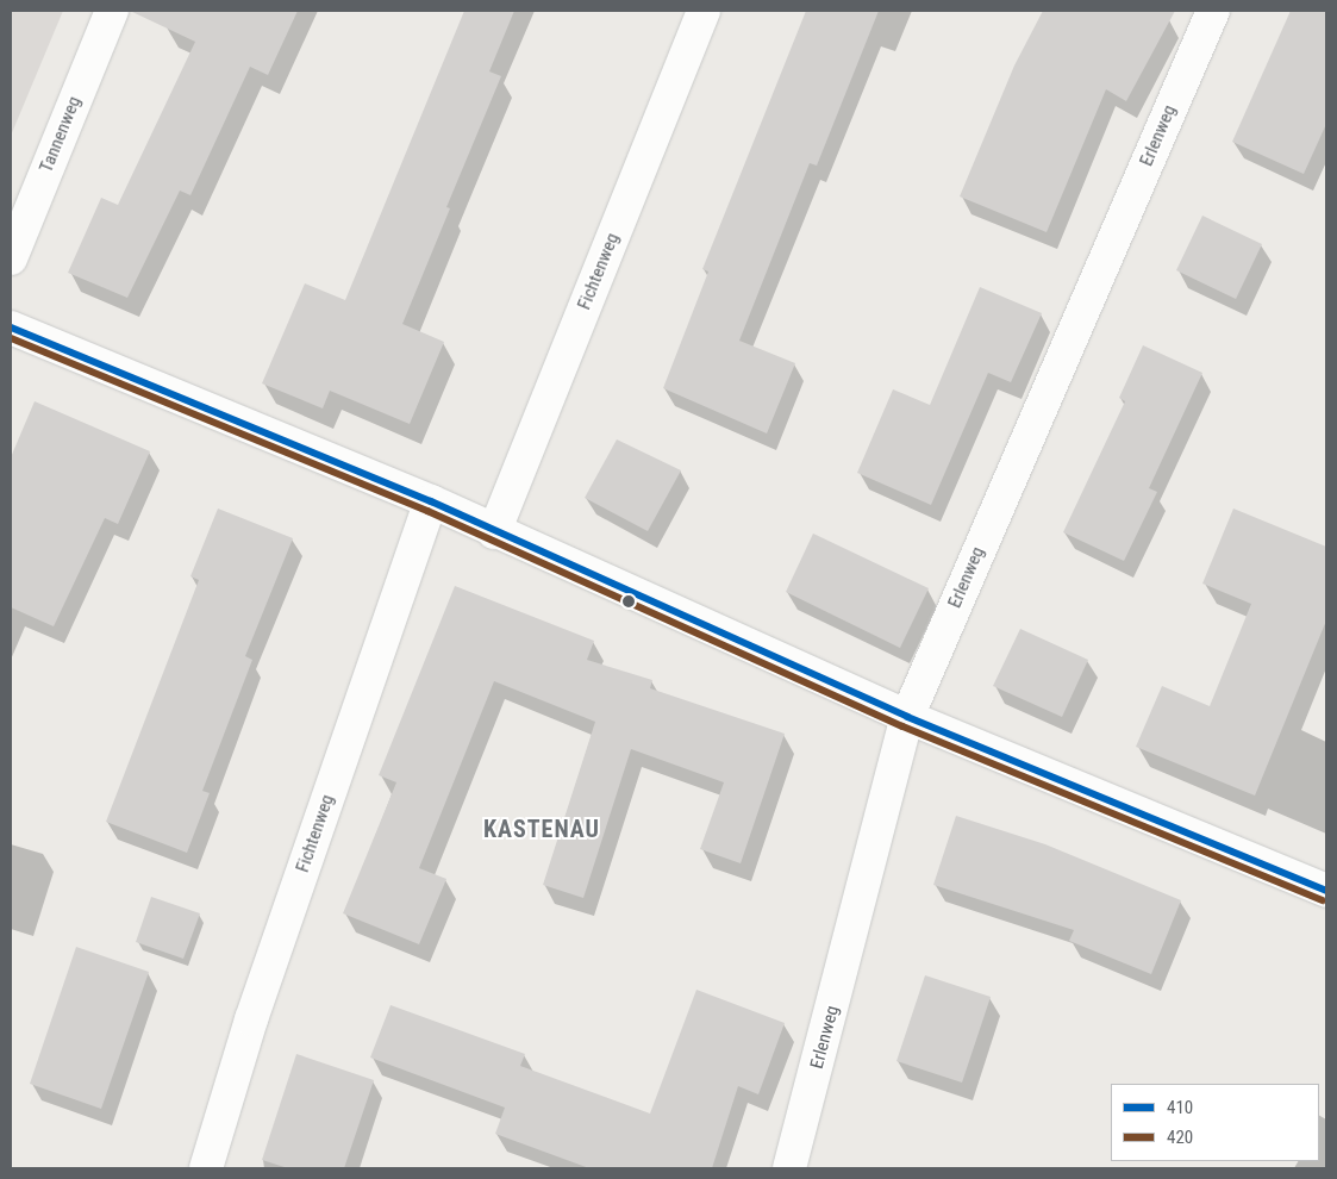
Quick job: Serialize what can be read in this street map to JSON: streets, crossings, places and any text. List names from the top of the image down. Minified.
{"streets":{"street":["Tannenweg","Erlenweg","Fichtenweg"]},"districts":["KASTENAU"],"lines":["transit line 410","transit line 420"],"legend":["410","420"]}
